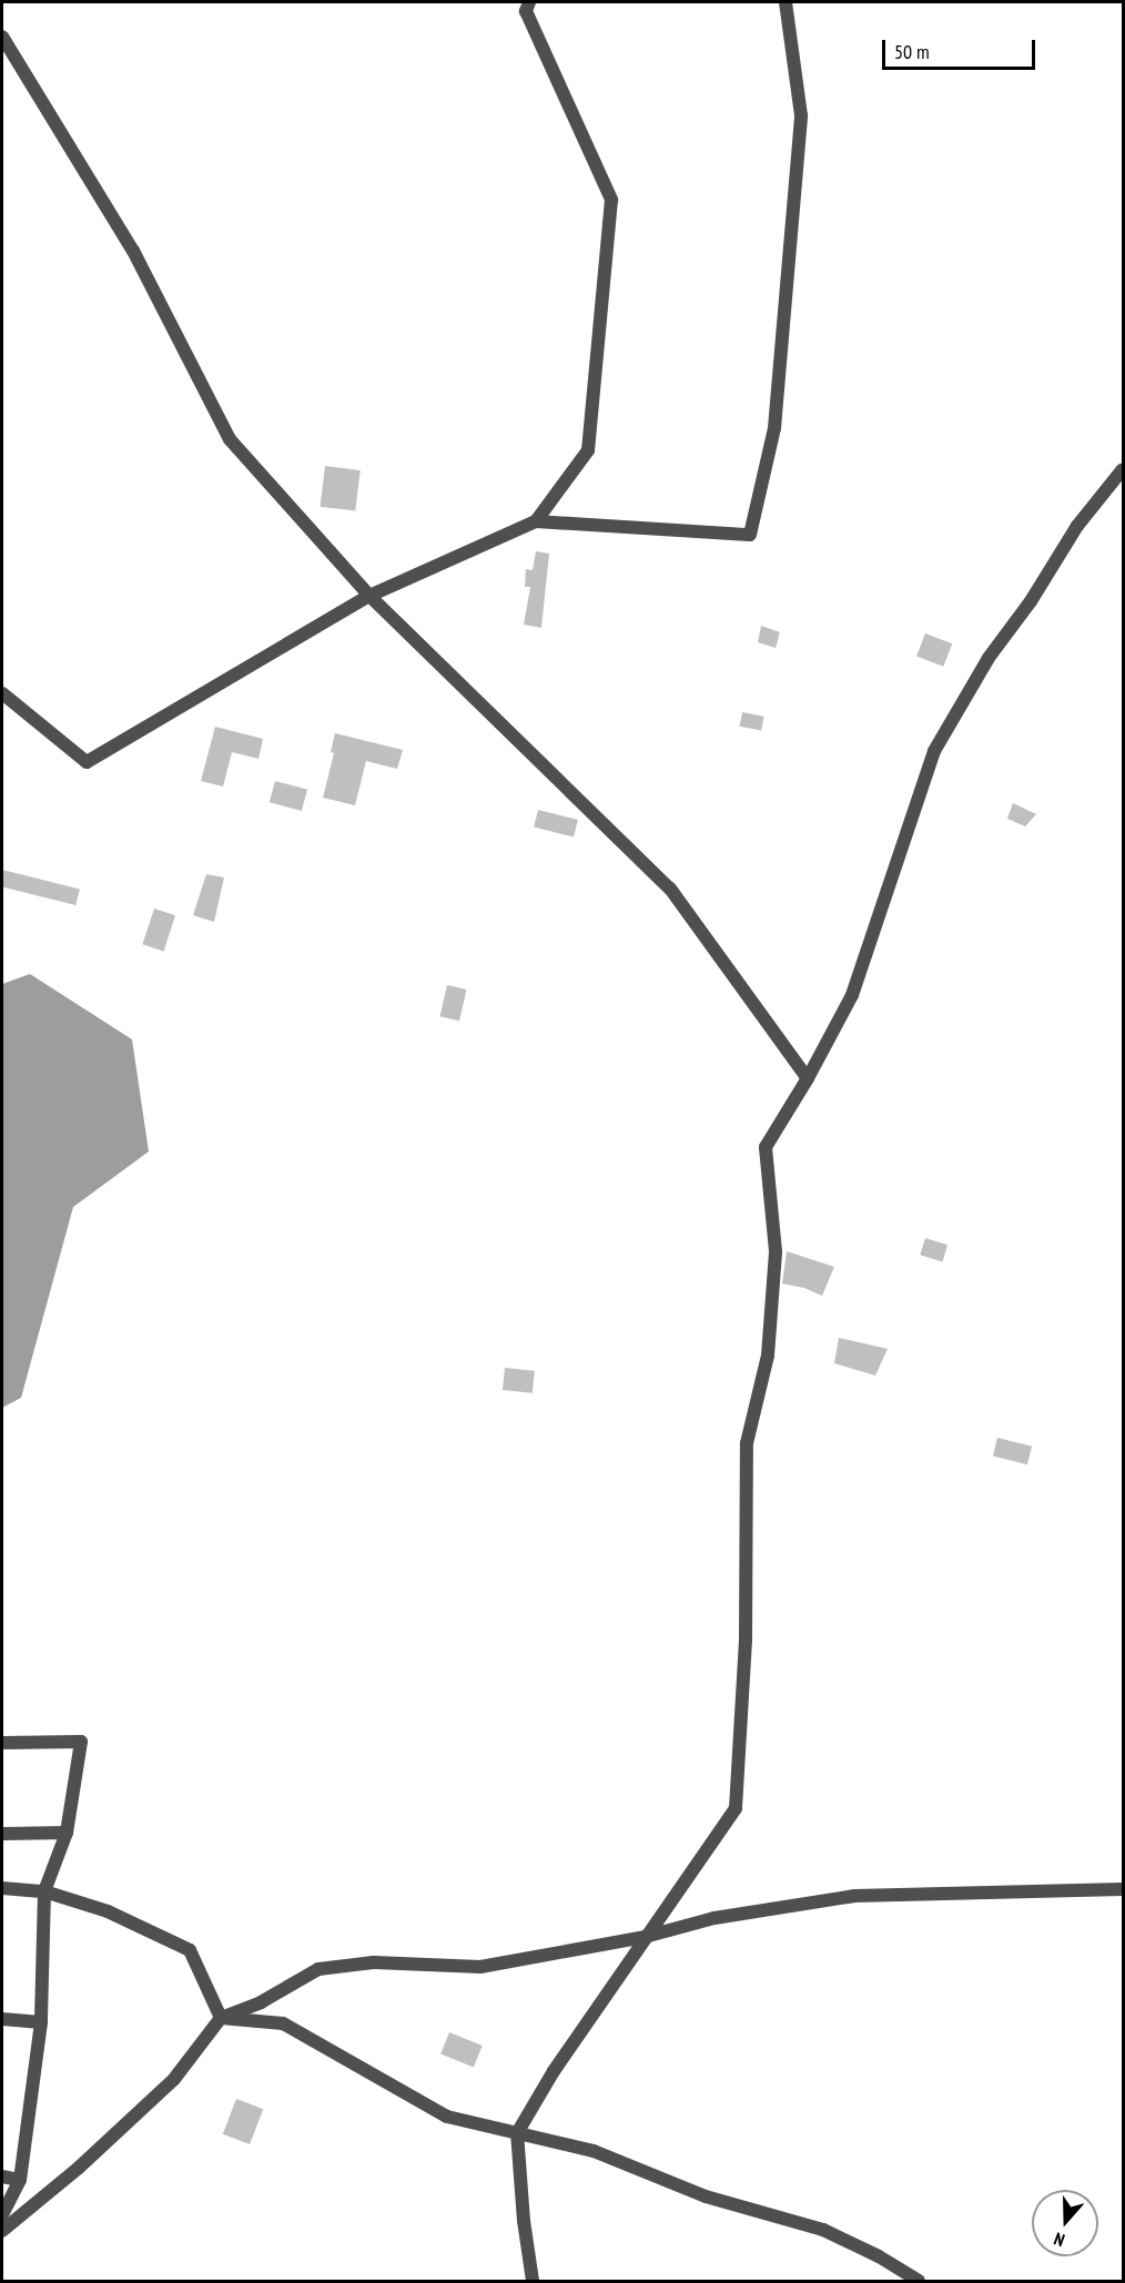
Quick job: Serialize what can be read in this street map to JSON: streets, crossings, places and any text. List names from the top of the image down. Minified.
{"scale_bar":"50 m","north":"bottom"}
